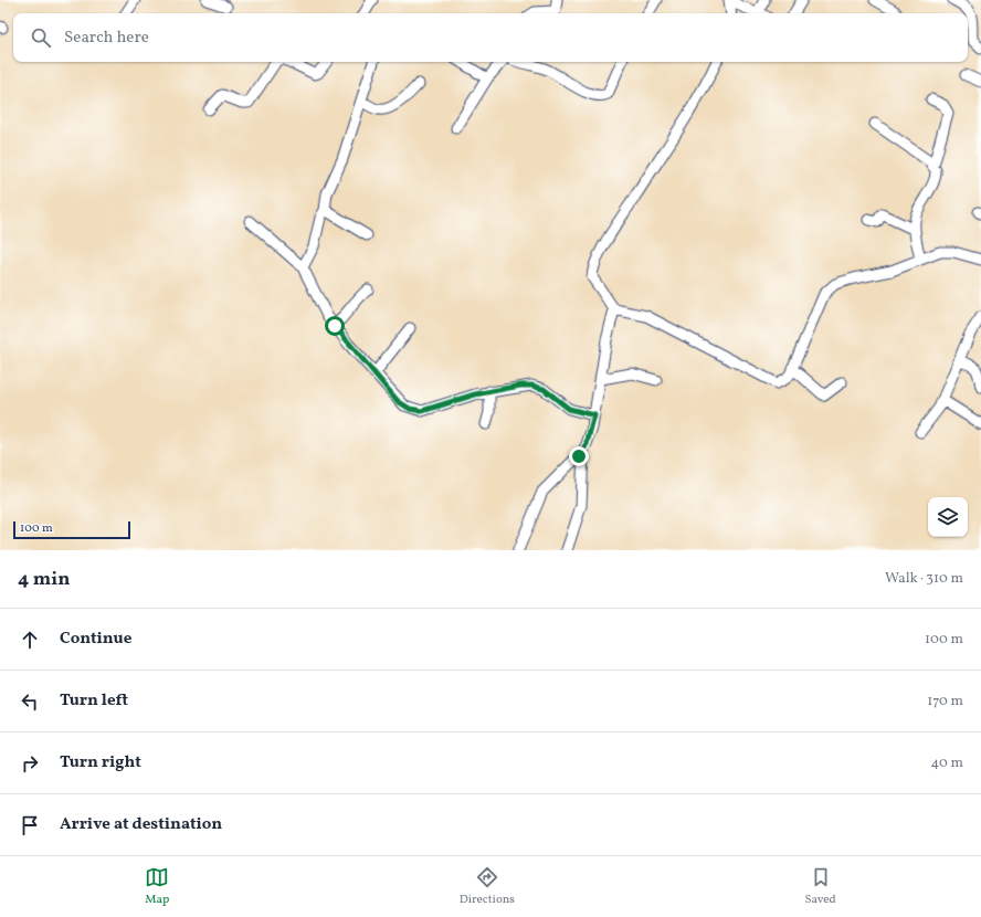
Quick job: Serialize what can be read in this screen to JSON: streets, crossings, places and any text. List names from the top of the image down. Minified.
{"scale_bar":"100 m","page":{"search":"Search here","scale":"100 m","heading":["4 min","Walk · 310 m"],"list":[["Continue","100 m"],["Turn left","170 m"],["Turn right","40 m"],"Arrive at destination"],"nav":["Map","Directions","Saved"]}}
